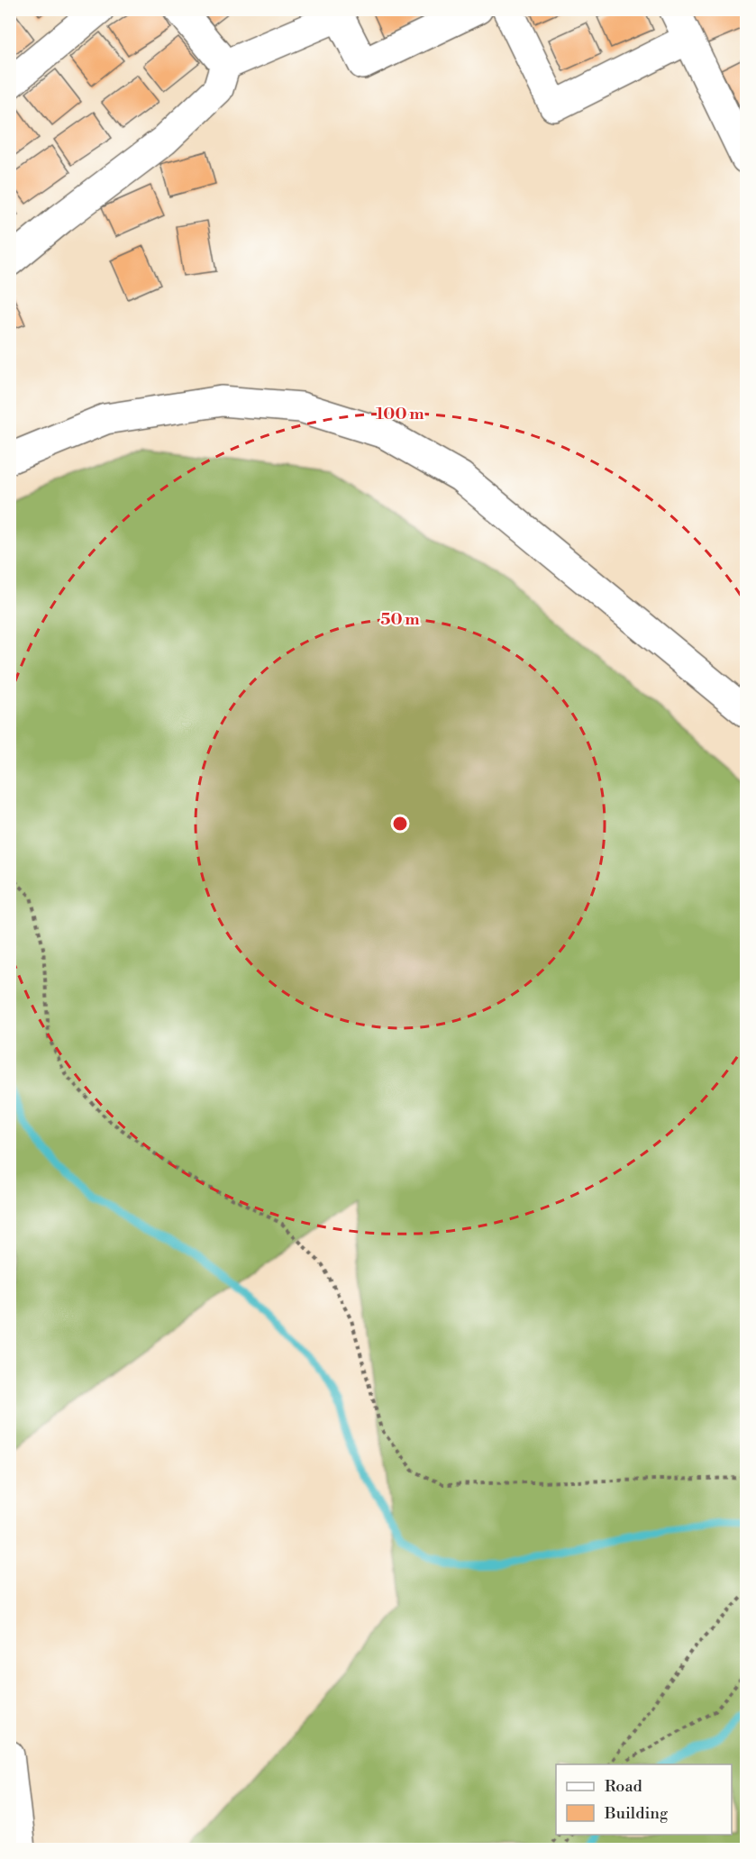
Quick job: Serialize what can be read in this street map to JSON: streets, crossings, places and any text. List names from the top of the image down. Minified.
{"legend":["Road","Building"],"rings":["100 m","50 m"]}
